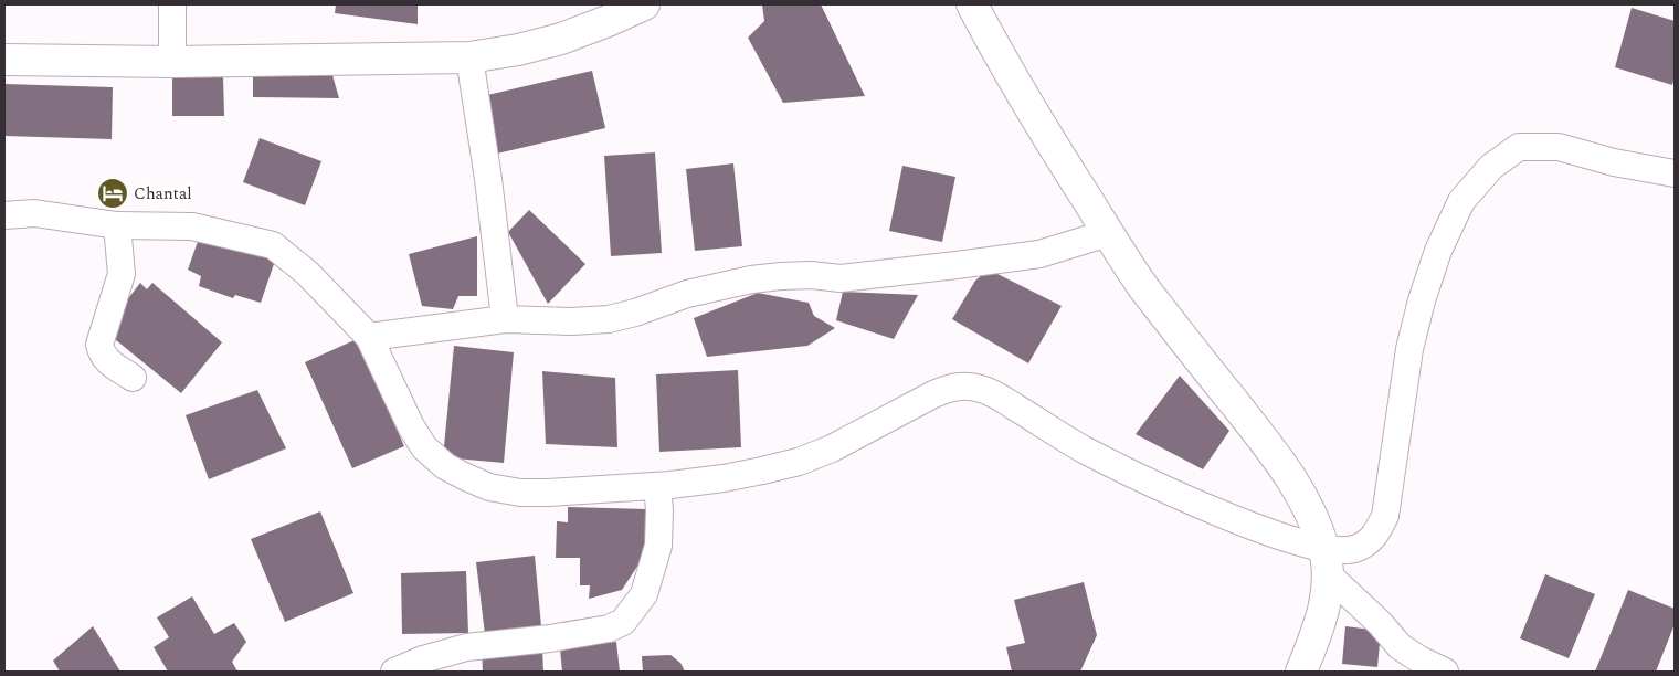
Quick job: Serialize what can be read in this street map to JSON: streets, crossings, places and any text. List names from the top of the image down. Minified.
{"places":{"hotel":["Chantal"]}}
